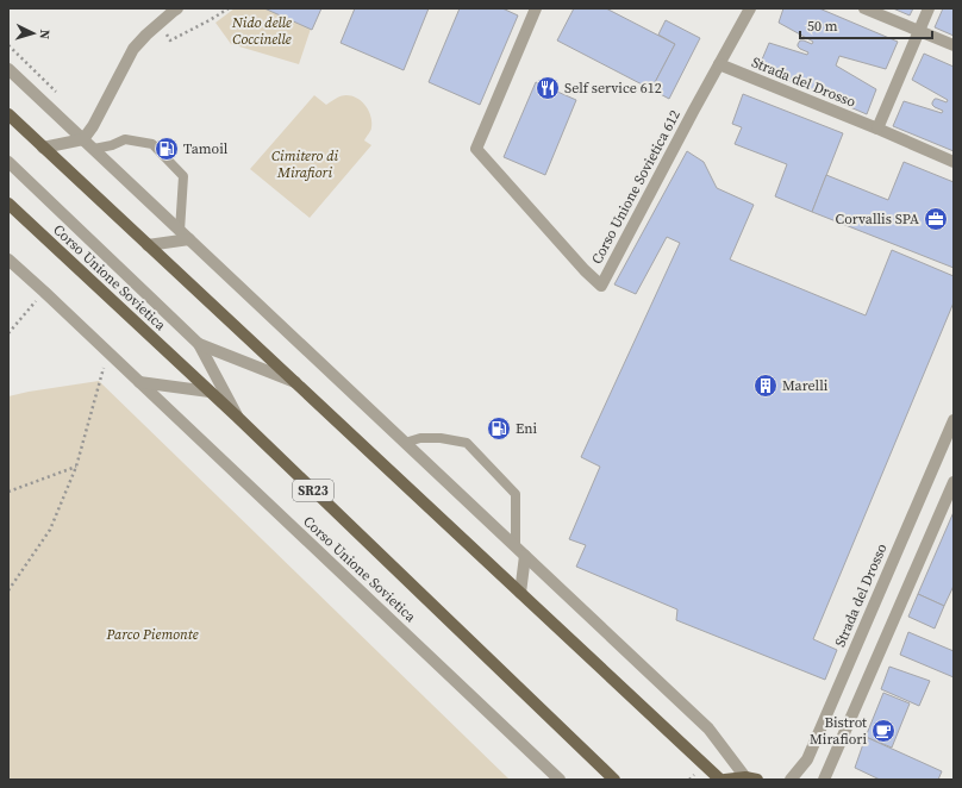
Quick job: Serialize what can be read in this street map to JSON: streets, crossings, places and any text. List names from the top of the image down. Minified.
{"streets":{"main road":["Corso Unione Sovietica","SR23"],"street":["Strada del Drosso","Corso Unione Sovietica 612"]},"crossings":[["Strada del Drosso","Corso Unione Sovietica 612"]],"parks":["Nido delle Coccinelle","Cimitero di Mirafiori","Parco Piemonte"],"places":{"restaurant":["Self service 612"],"fuel station":["Tamoil","Eni"],"office":["Corvallis SPA"],"building":["Marelli"],"cafe":["Bistrot Mirafiori"]},"scale_bar":"50 m","north":"right"}
